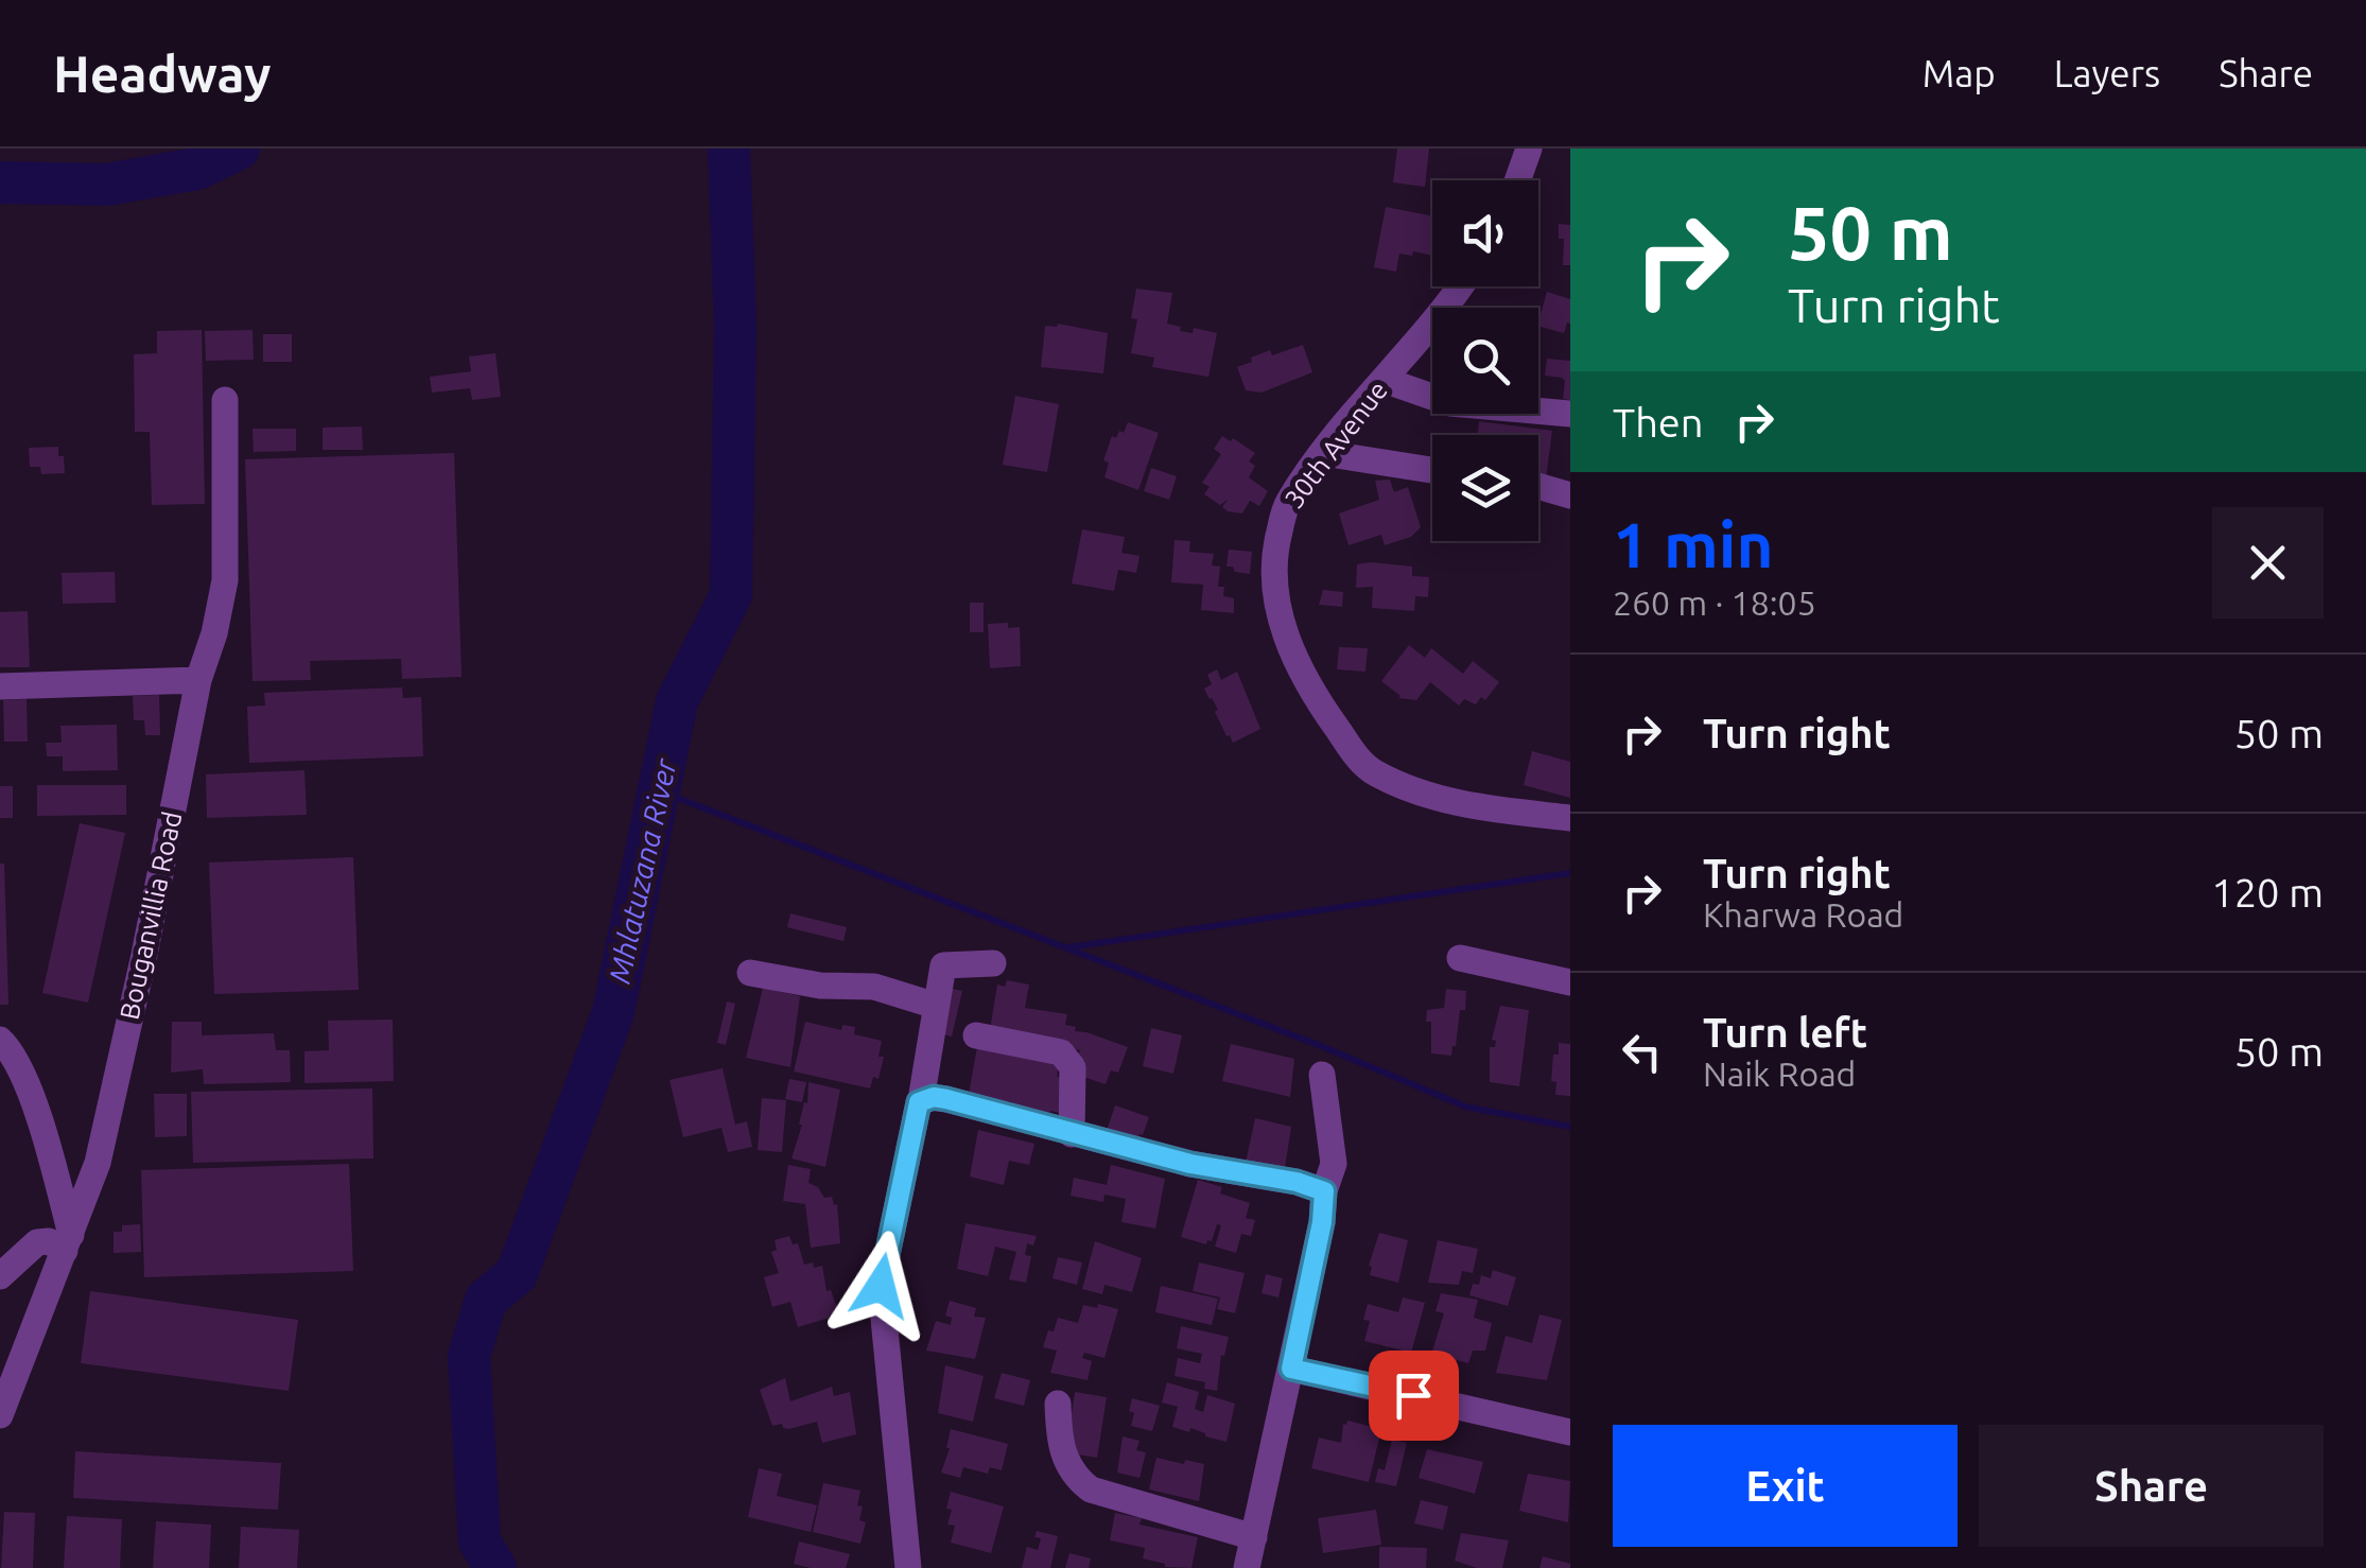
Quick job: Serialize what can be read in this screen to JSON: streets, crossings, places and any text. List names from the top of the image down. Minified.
{"streets":{"street":["30th Avenue","Bouganvillia Road"]},"water":["Mhlatuzana River"],"page":{"header":"Headway","nav":["Map","Layers","Share"],"turn":["50 m","Turn right"],"then":"Then","heading":["1 min","260 m · 18:05"],"list":[{"name":"Turn right","value":"50 m"},{"name":"Turn right","note":"Kharwa Road","value":"120 m"},{"name":"Turn left","note":"Naik Road","value":"50 m"}],"buttons":["Exit","Share"]}}
